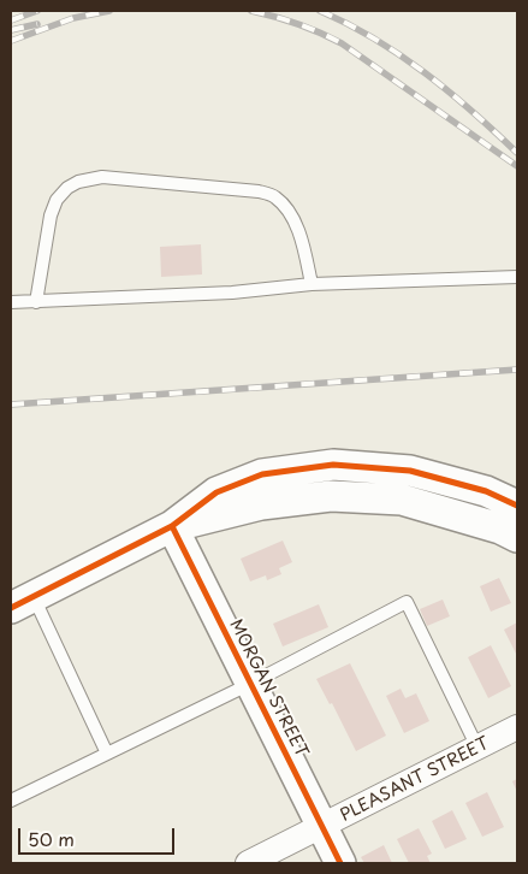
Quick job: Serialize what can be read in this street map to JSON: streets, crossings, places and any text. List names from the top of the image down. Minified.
{"streets":{"street":["MORGAN STREET","PLEASANT STREET"]},"crossings":[["MORGAN STREET","PLEASANT STREET"]],"scale_bar":"50 m"}
